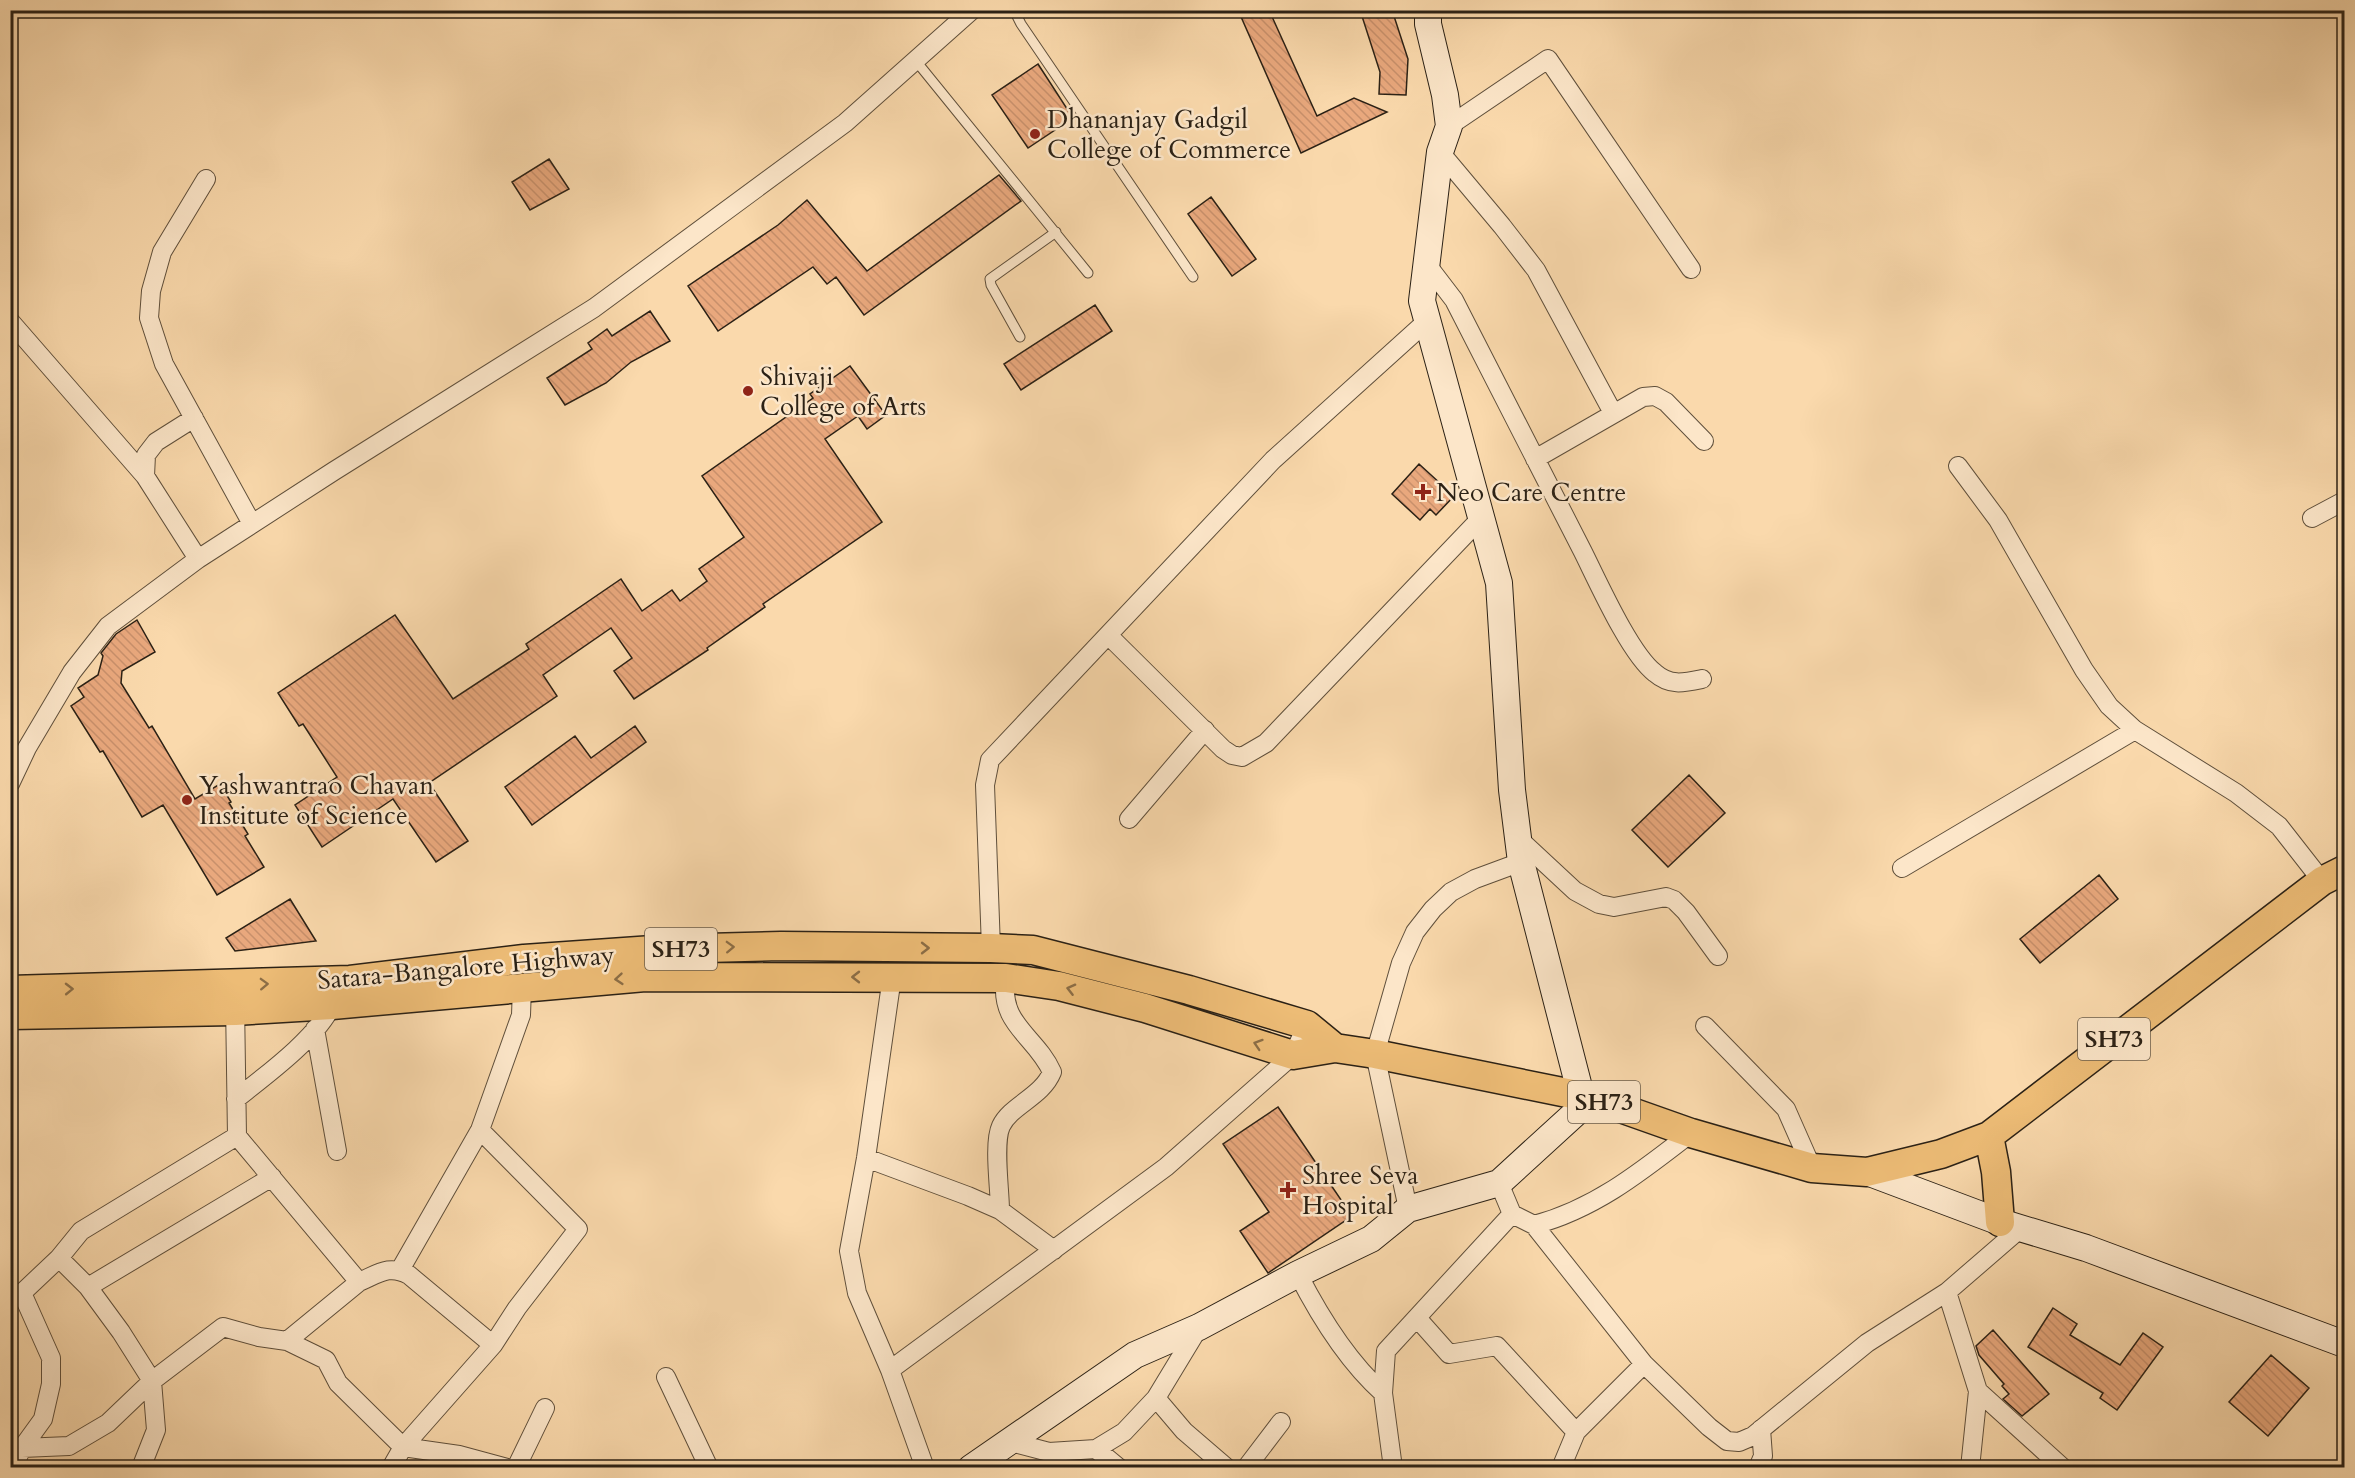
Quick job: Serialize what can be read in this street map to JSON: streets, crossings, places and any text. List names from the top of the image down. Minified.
{"streets":{"main road":["SH73","Satara-Bangalore Highway"]},"places":{"other":["Dhananjay Gadgil College of Commerce","Shivaji College of Arts","Yashwantrao Chavan Institute of Science"],"health":["Neo Care Centre","Shree Seva Hospital"]}}
